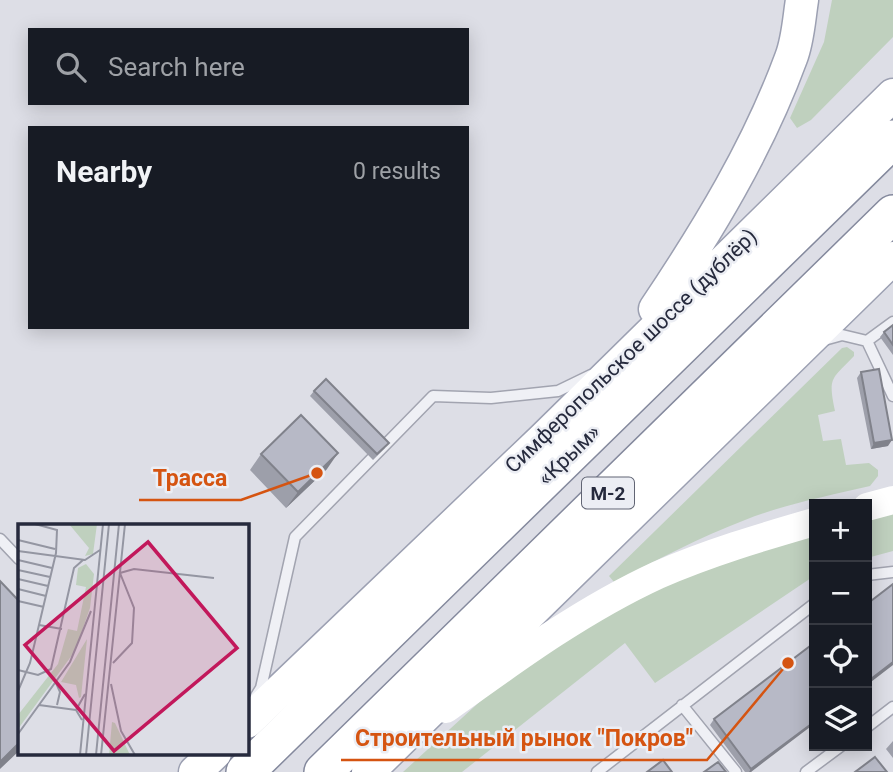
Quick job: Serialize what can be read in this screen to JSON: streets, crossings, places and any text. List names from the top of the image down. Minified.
{"streets":{"highway":["«Крым»","М-2"],"main road":["Симферопольское шоссе (дублёр)"]},"places":["Трасса","Строительный рынок \"Покров\""],"page":{"search":"Search here","heading":["Nearby","0 results"],"map_buttons":["+","−"]}}
